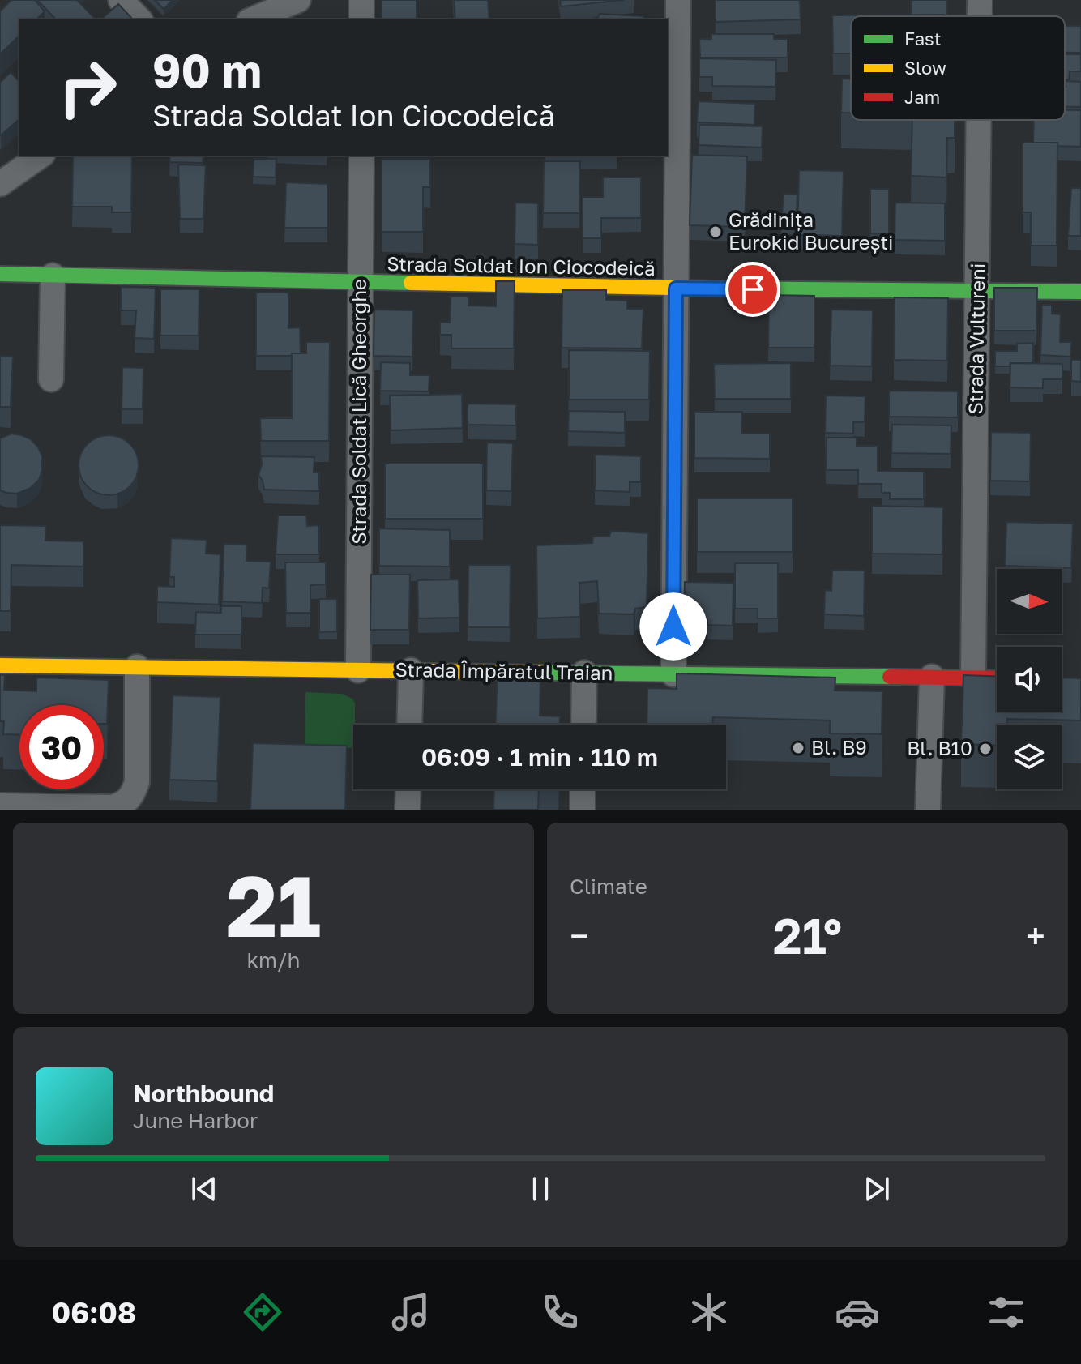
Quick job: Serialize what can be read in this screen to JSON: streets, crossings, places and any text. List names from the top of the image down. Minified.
{"streets":{"street":["Strada Soldat Ion Ciocodeică","Strada Vultureni","Strada Soldat Lică Gheorghe","Strada Împăratul Traian"]},"crossings":[["Strada Soldat Ion Ciocodeică","Strada Vultureni"],["Strada Soldat Ion Ciocodeică","Strada Soldat Lică Gheorghe"],["Strada Vultureni","Strada Împăratul Traian"],["Strada Soldat Lică Gheorghe","Strada Împăratul Traian"]],"places":["Grădinița Eurokid București","Bl. B9","Bl. B10"],"legend":["Fast","Slow","Jam"],"north":"right","page":{"turn":["90 m","Strada Soldat Ion Ciocodeică"],"limit":"30","trip":"06:09 · 1 min · 110 m","tile":[["21","km/h"],"Climate"],"heat":["−","21°","+"],"song":["Northbound","June Harbor"],"tabs":"06:08"}}
